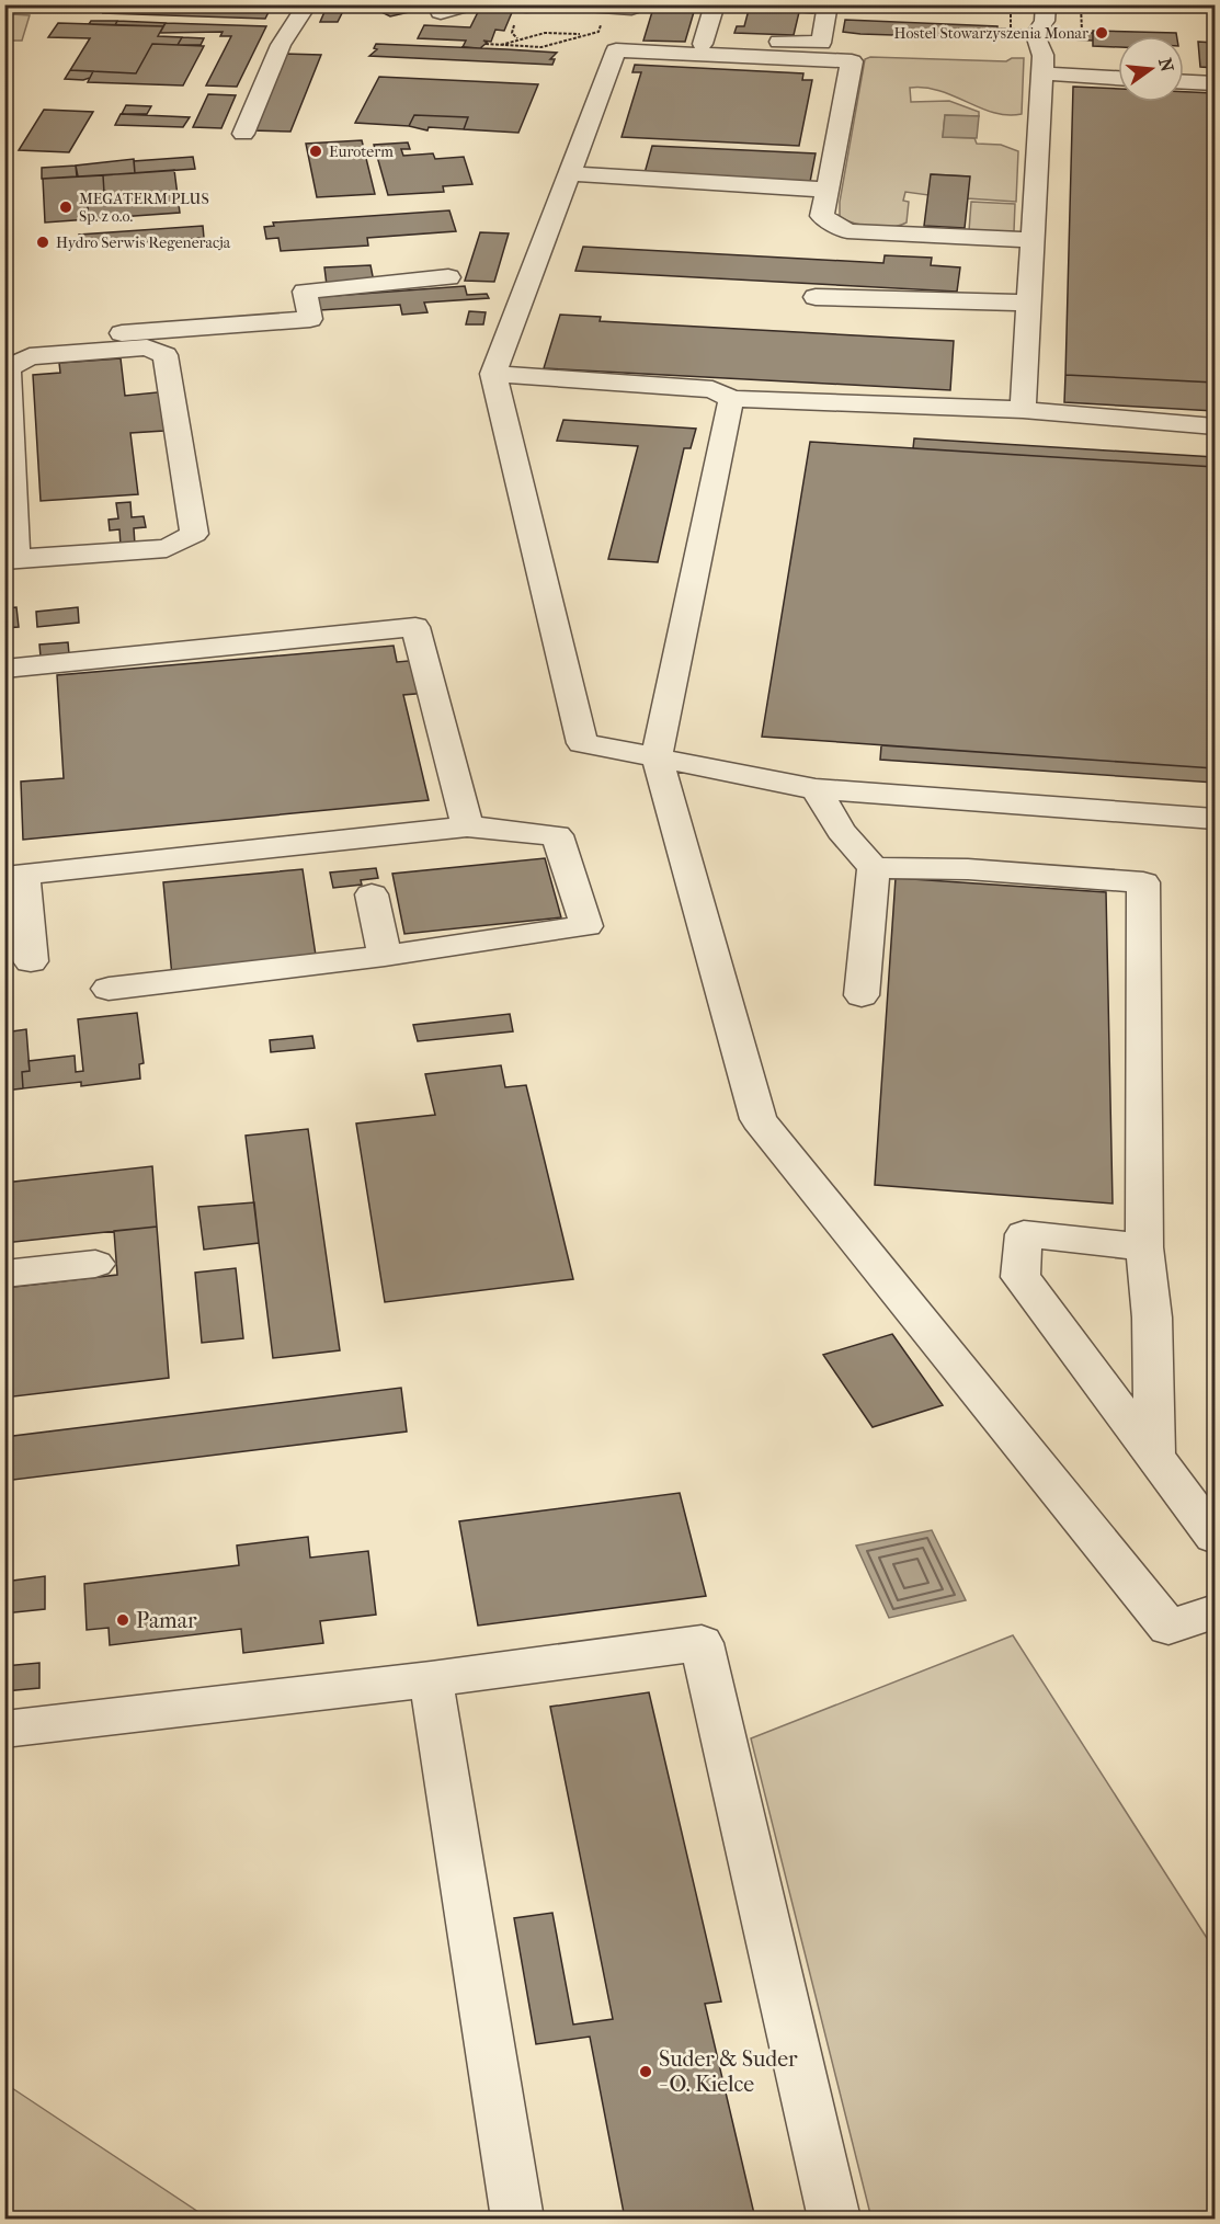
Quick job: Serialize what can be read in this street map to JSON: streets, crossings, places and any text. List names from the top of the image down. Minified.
{"places":["Hostel Stowarzyszenia Monar","Euroterm","MEGATERM PLUS Sp. z o.o.","Hydro Serwis Regeneracja","Pamar","Suder & Suder - O. Kielce"],"north":"right"}
